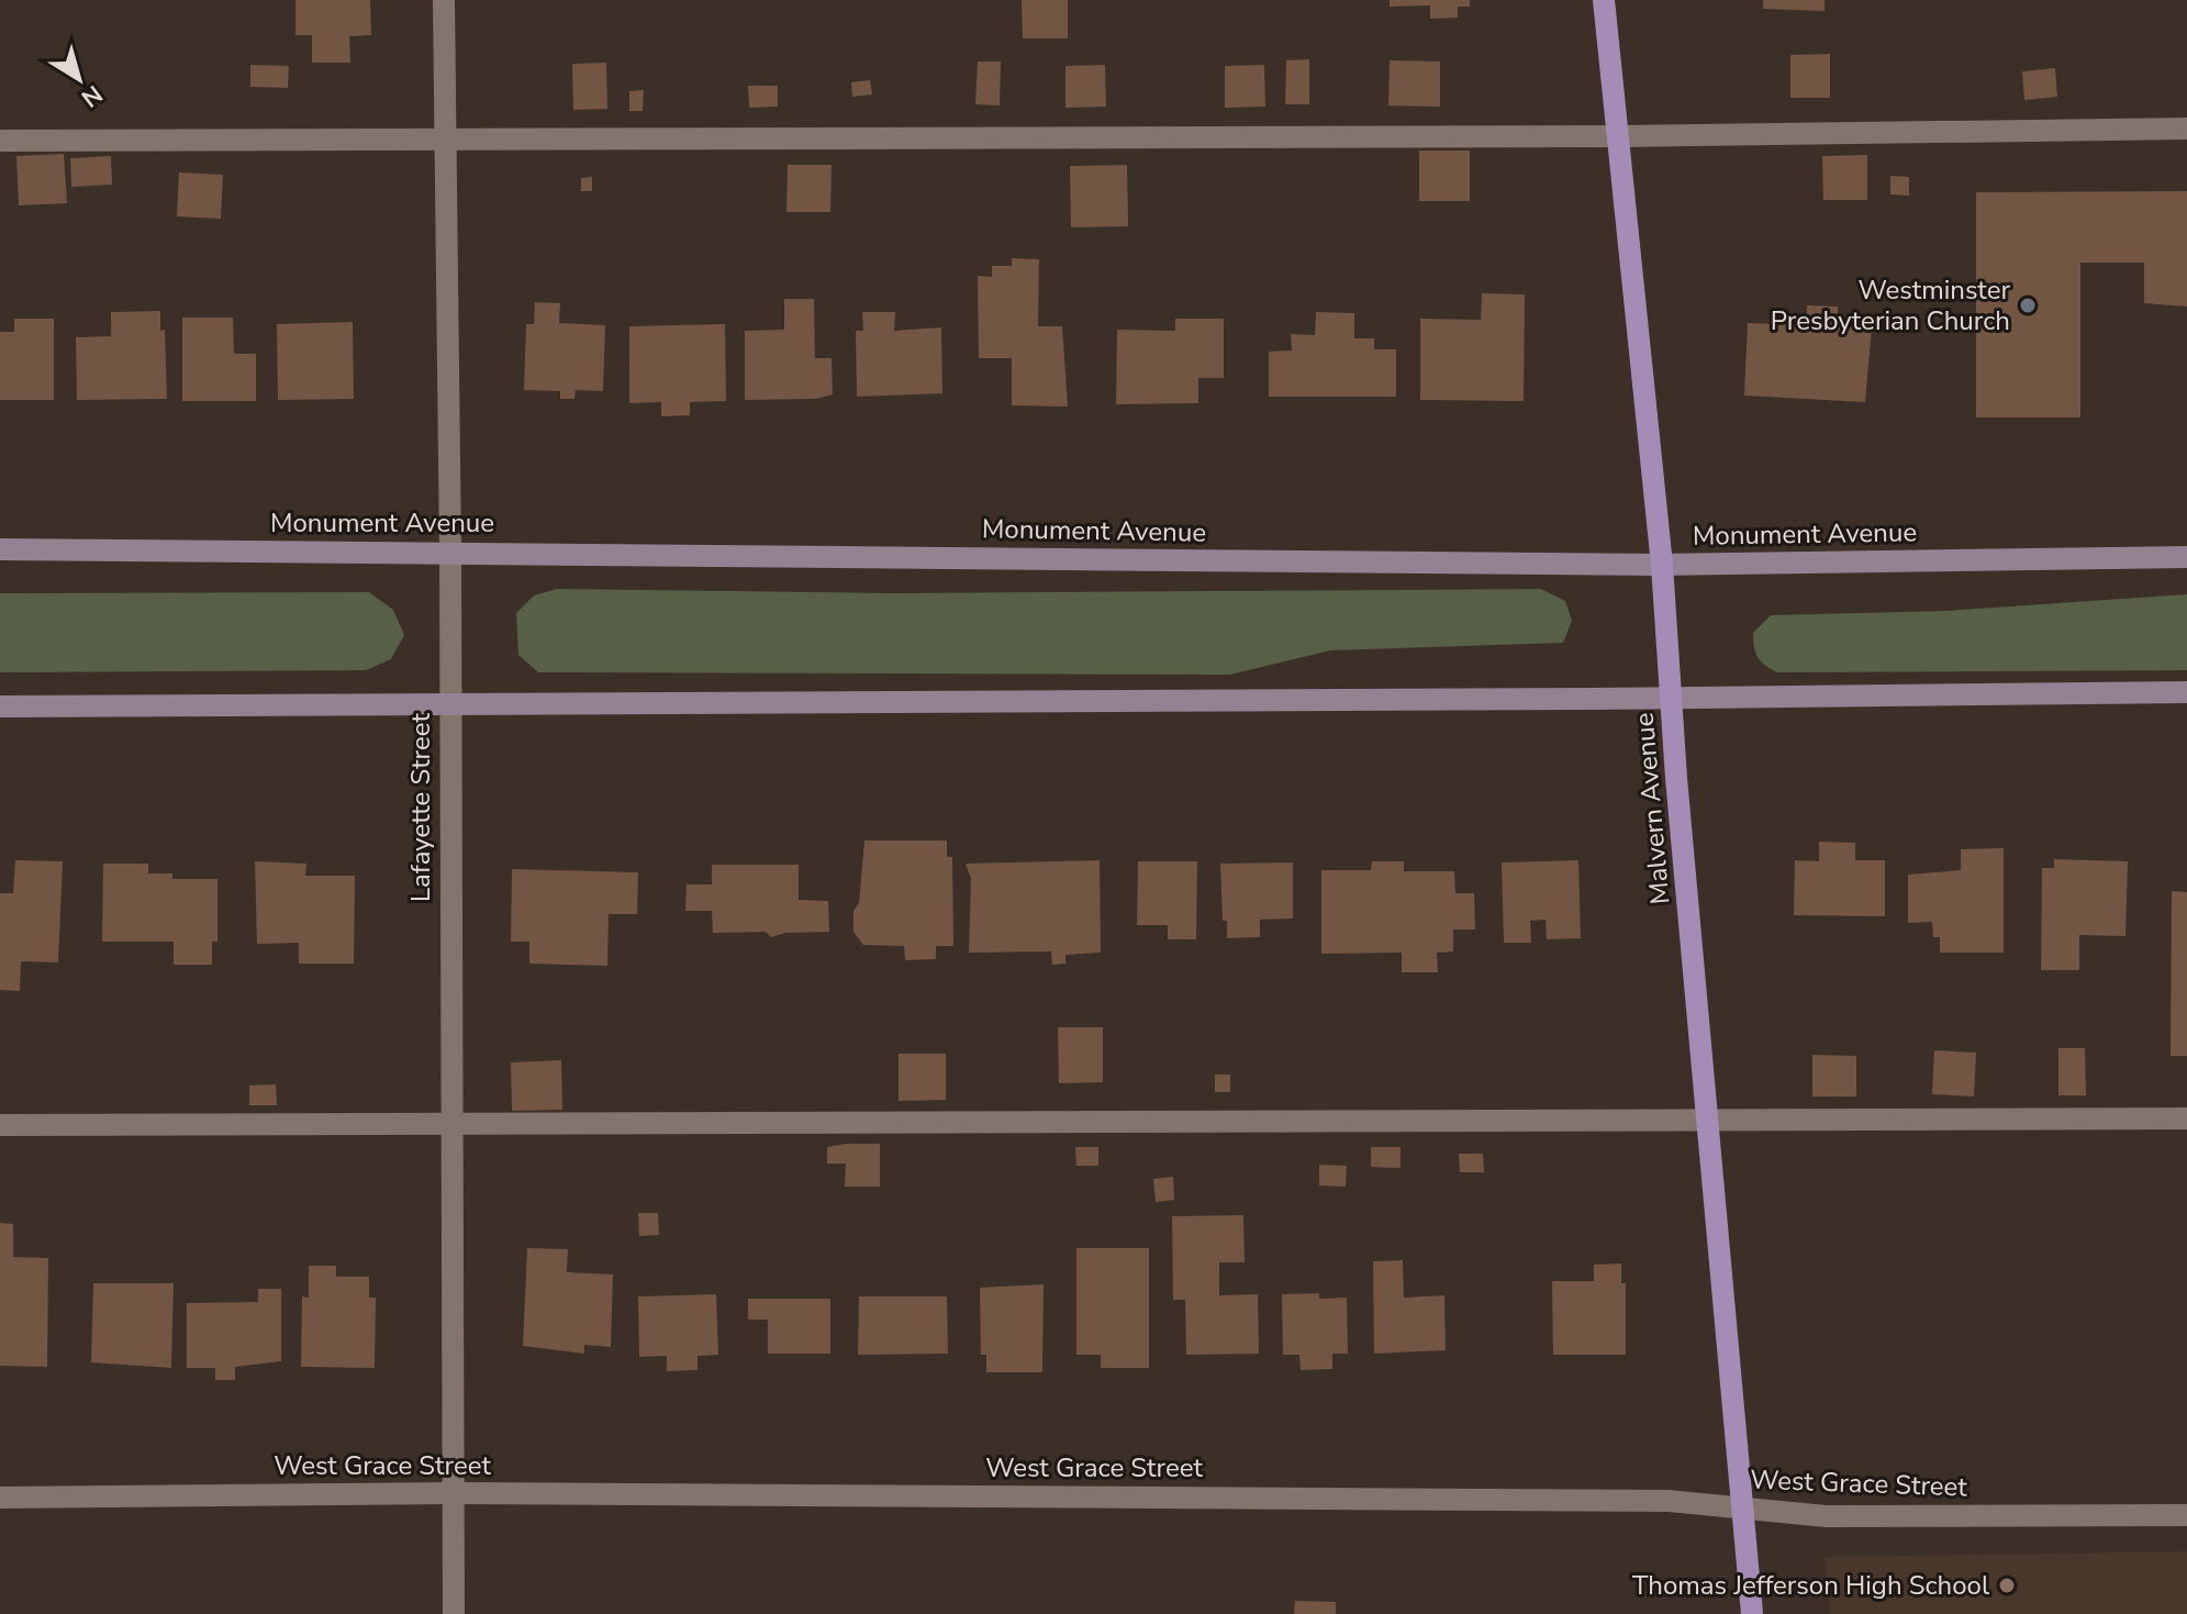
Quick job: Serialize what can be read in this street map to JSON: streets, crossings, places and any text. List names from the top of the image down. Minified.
{"streets":{"main road":["Malvern Avenue"],"street":["Monument Avenue","Lafayette Street","West Grace Street"]},"crossings":[["Monument Avenue","Lafayette Street"],["Monument Avenue","Malvern Avenue"],["Lafayette Street","West Grace Street"],["Malvern Avenue","West Grace Street"]],"places":["Westminster Presbyterian Church","Thomas Jefferson High School"],"north":"bottom right"}
